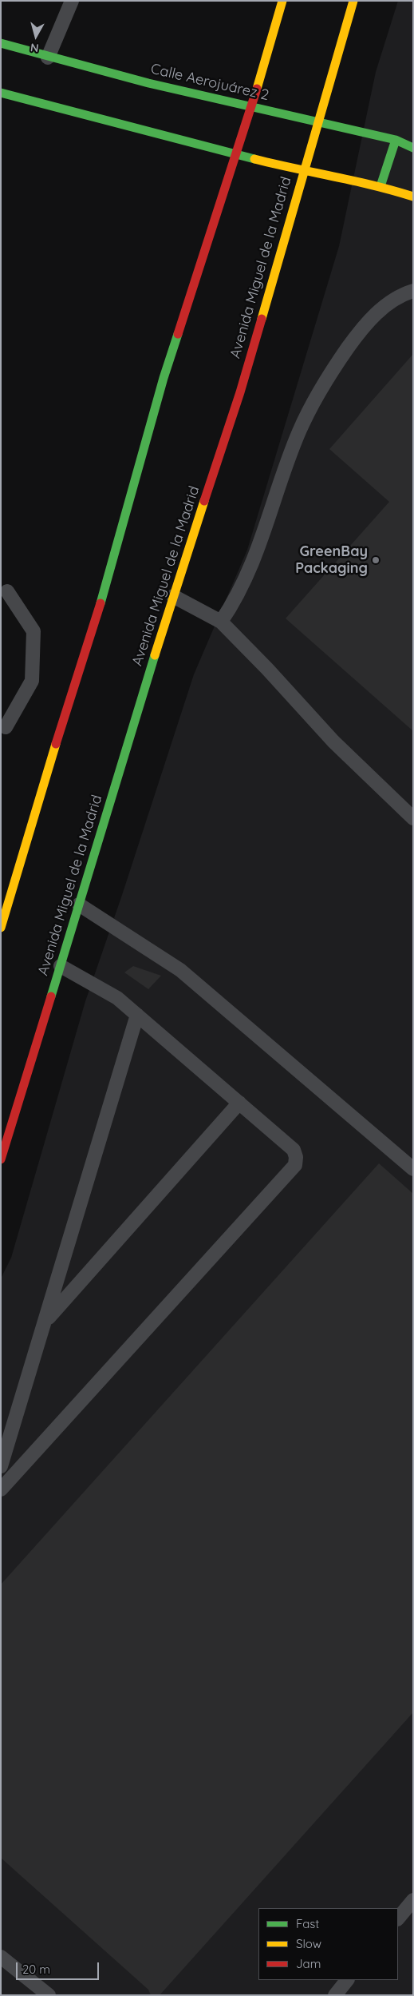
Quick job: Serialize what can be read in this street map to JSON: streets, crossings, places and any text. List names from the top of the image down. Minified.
{"streets":{"main road":["Calle Aerojuárez 2","Avenida Miguel de la Madrid"]},"crossings":[["Calle Aerojuárez 2","Avenida Miguel de la Madrid"]],"places":["GreenBay Packaging"],"legend":["Fast","Slow","Jam"],"scale_bar":"20 m","north":"bottom"}
